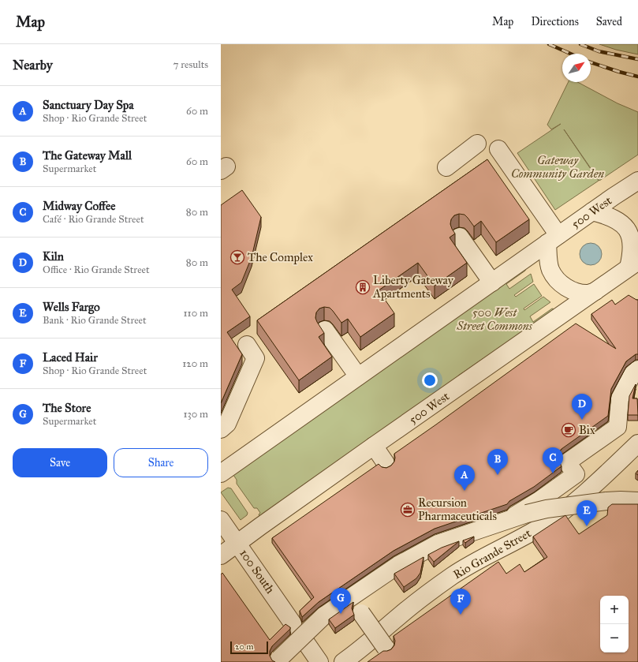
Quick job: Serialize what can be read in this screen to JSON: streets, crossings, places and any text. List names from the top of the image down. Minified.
{"streets":{"street":["500 West","Rio Grande Street","100 South"]},"crossings":[["500 West","100 South"]],"parks":["Gateway Community Garden","500 West Street Commons"],"places":{"bar":["The Complex"],"building":["Liberty Gateway Apartments"],"cafe":["Bix"],"office":["Recursion Pharmaceuticals"]},"scale_bar":"20 m","north":"top right","page":{"header":"Map","nav":["Map","Directions","Saved"],"heading":["Nearby","7 results"],"list":[{"mark":"A","name":"Sanctuary Day Spa","note":"Shop · Rio Grande Street","value":"60 m"},{"mark":"B","name":"The Gateway Mall","note":"Supermarket","value":"60 m"},{"mark":"C","name":"Midway Coffee","note":"Café · Rio Grande Street","value":"80 m"},{"mark":"D","name":"Kiln","note":"Office · Rio Grande Street","value":"80 m"},{"mark":"E","name":"Wells Fargo","note":"Bank · Rio Grande Street","value":"110 m"},{"mark":"F","name":"Laced Hair","note":"Shop · Rio Grande Street","value":"120 m"},{"mark":"G","name":"The Store","note":"Supermarket","value":"130 m"}],"pins":["D","C","B","A","E","G","F"],"buttons":["Save","Share"],"map_buttons":["+","−"],"scale":"20 m"}}
